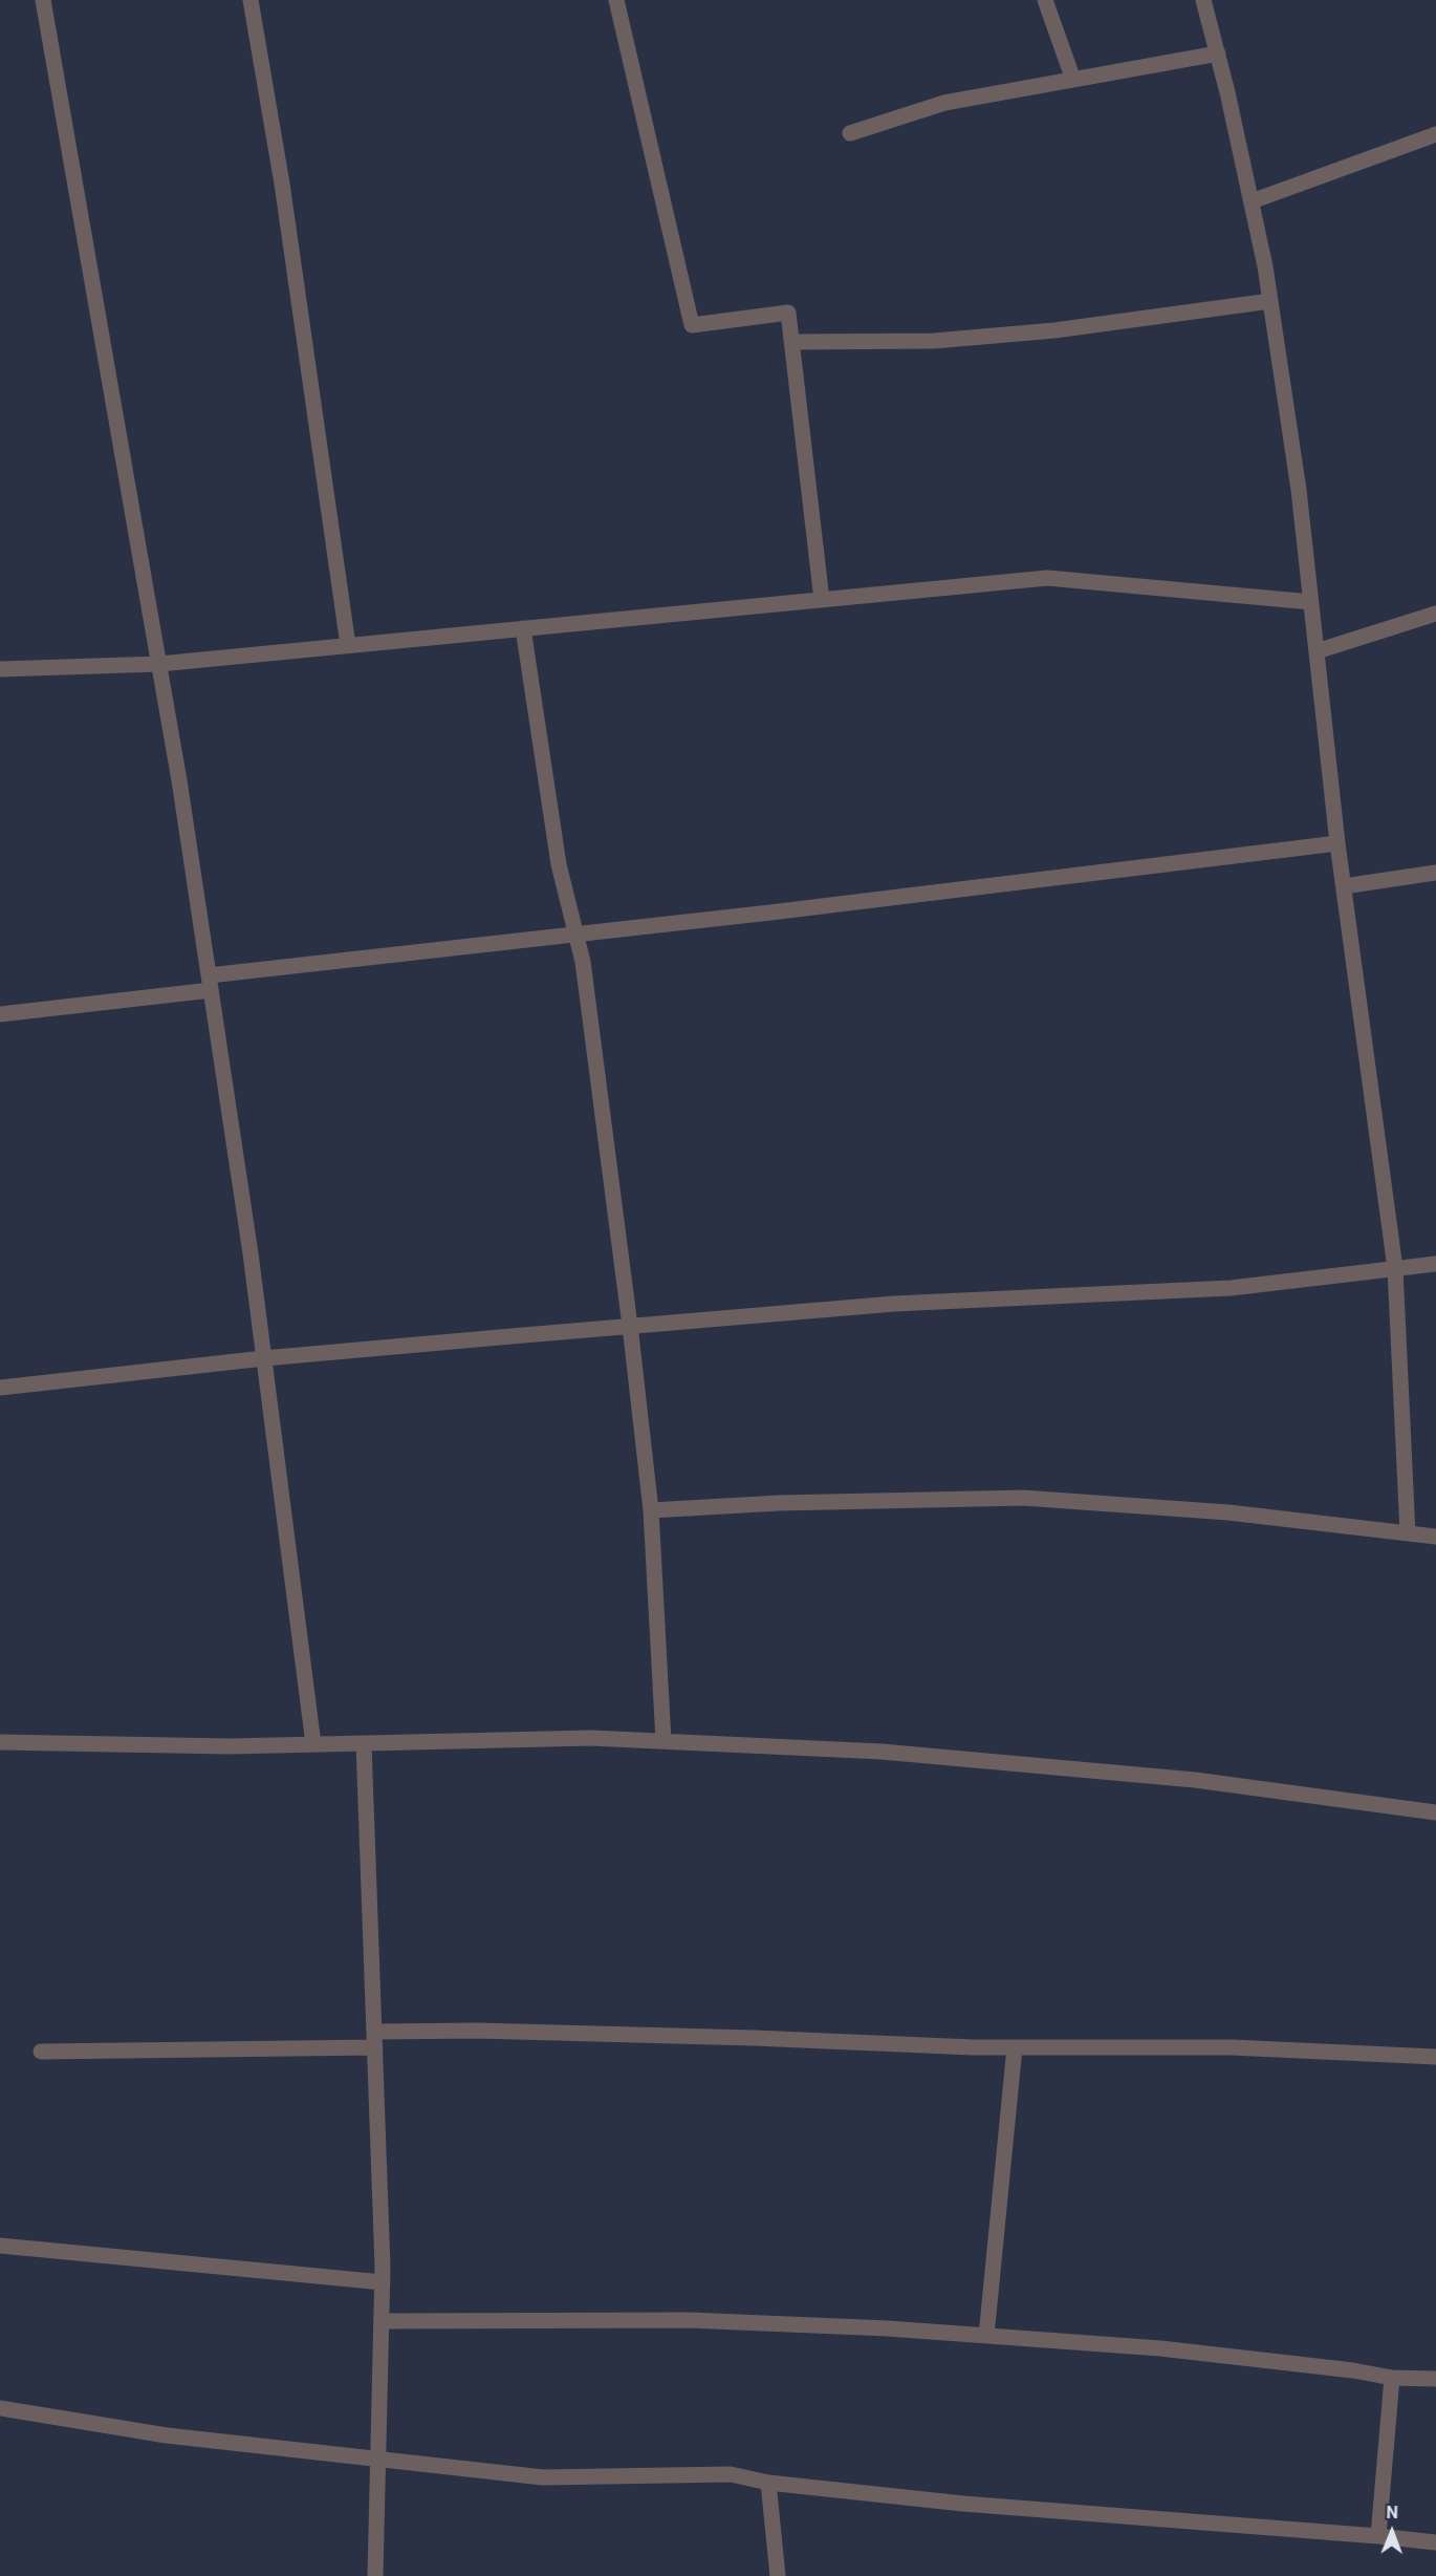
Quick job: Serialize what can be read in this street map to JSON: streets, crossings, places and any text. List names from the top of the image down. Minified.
{"north":"top"}
